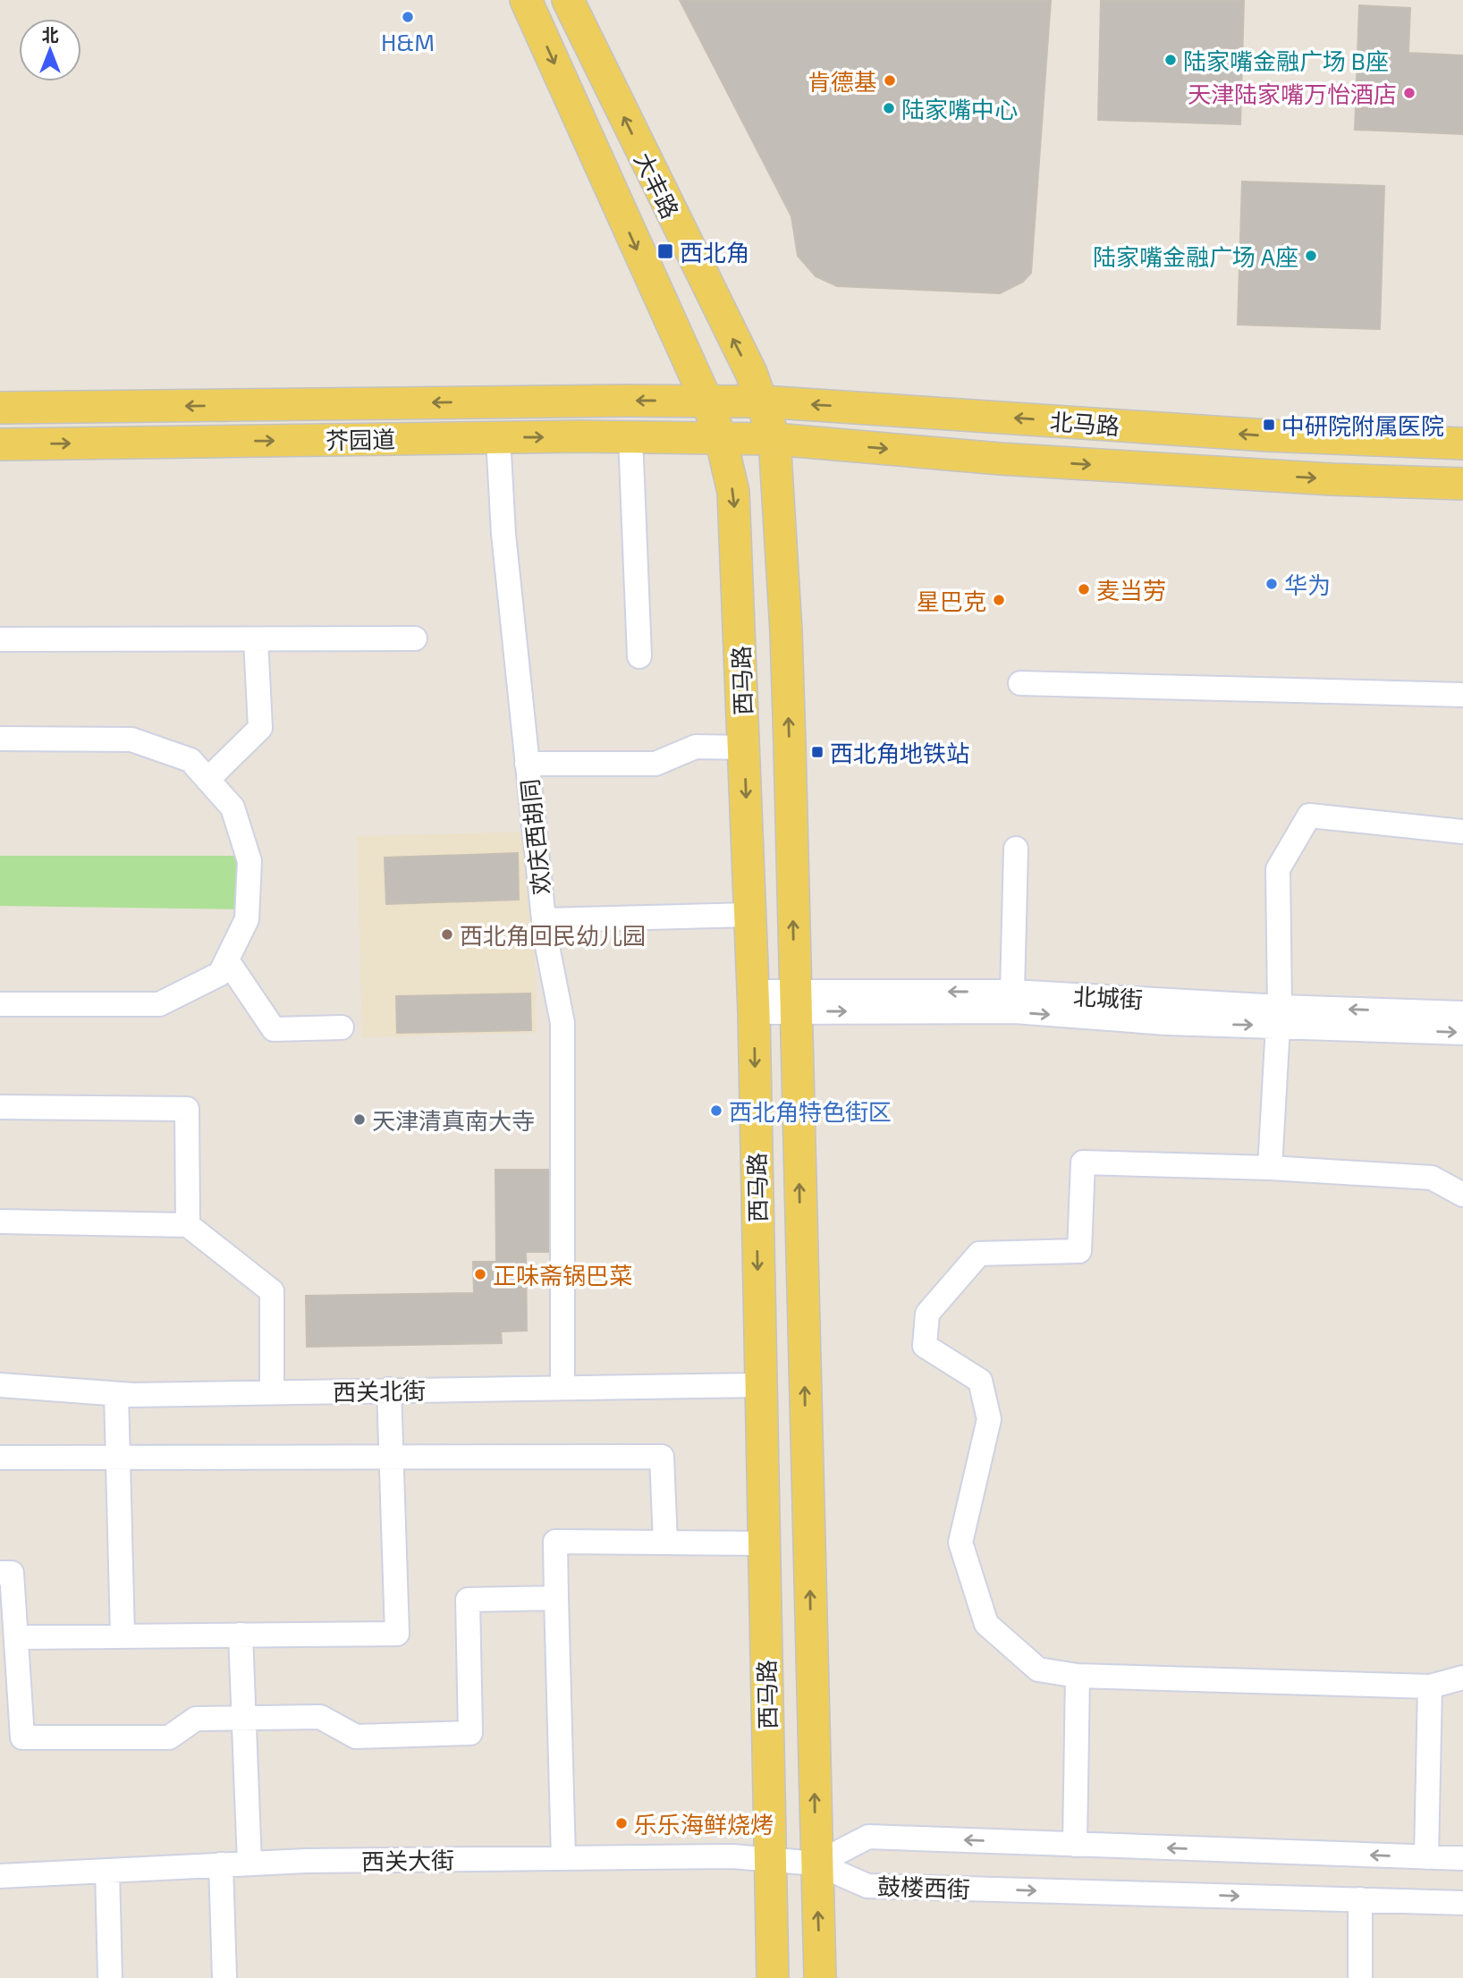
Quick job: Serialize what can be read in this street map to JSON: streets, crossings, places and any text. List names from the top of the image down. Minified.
{"streets":{"main road":["大丰路","北马路","芥园道","西马路"],"street":["欢庆西胡同","北城街","西关北街","西关大街","鼓楼西街"]},"crossings":[["大丰路","北马路"],["大丰路","芥园道"],["大丰路","西马路"],["北马路","芥园道"],["北马路","西马路"],["芥园道","西马路"],["芥园道","欢庆西胡同"],["西马路","北城街"],["西马路","西关北街"],["西马路","西关大街"],["西马路","鼓楼西街"],["欢庆西胡同","西关北街"],["西关大街","鼓楼西街"]],"places":{"other":["H&M","陆家嘴金融广场 B座","肯德基","天津陆家嘴万怡酒店","陆家嘴中心","陆家嘴金融广场 A座","华为","麦当劳","星巴克","西北角回民幼儿园","西北角特色街区","天津清真南大寺","正味斋锅巴菜","乐乐海鲜烧烤"],"transit":["西北角","中研院附属医院","西北角地铁站"]},"north":"top"}
